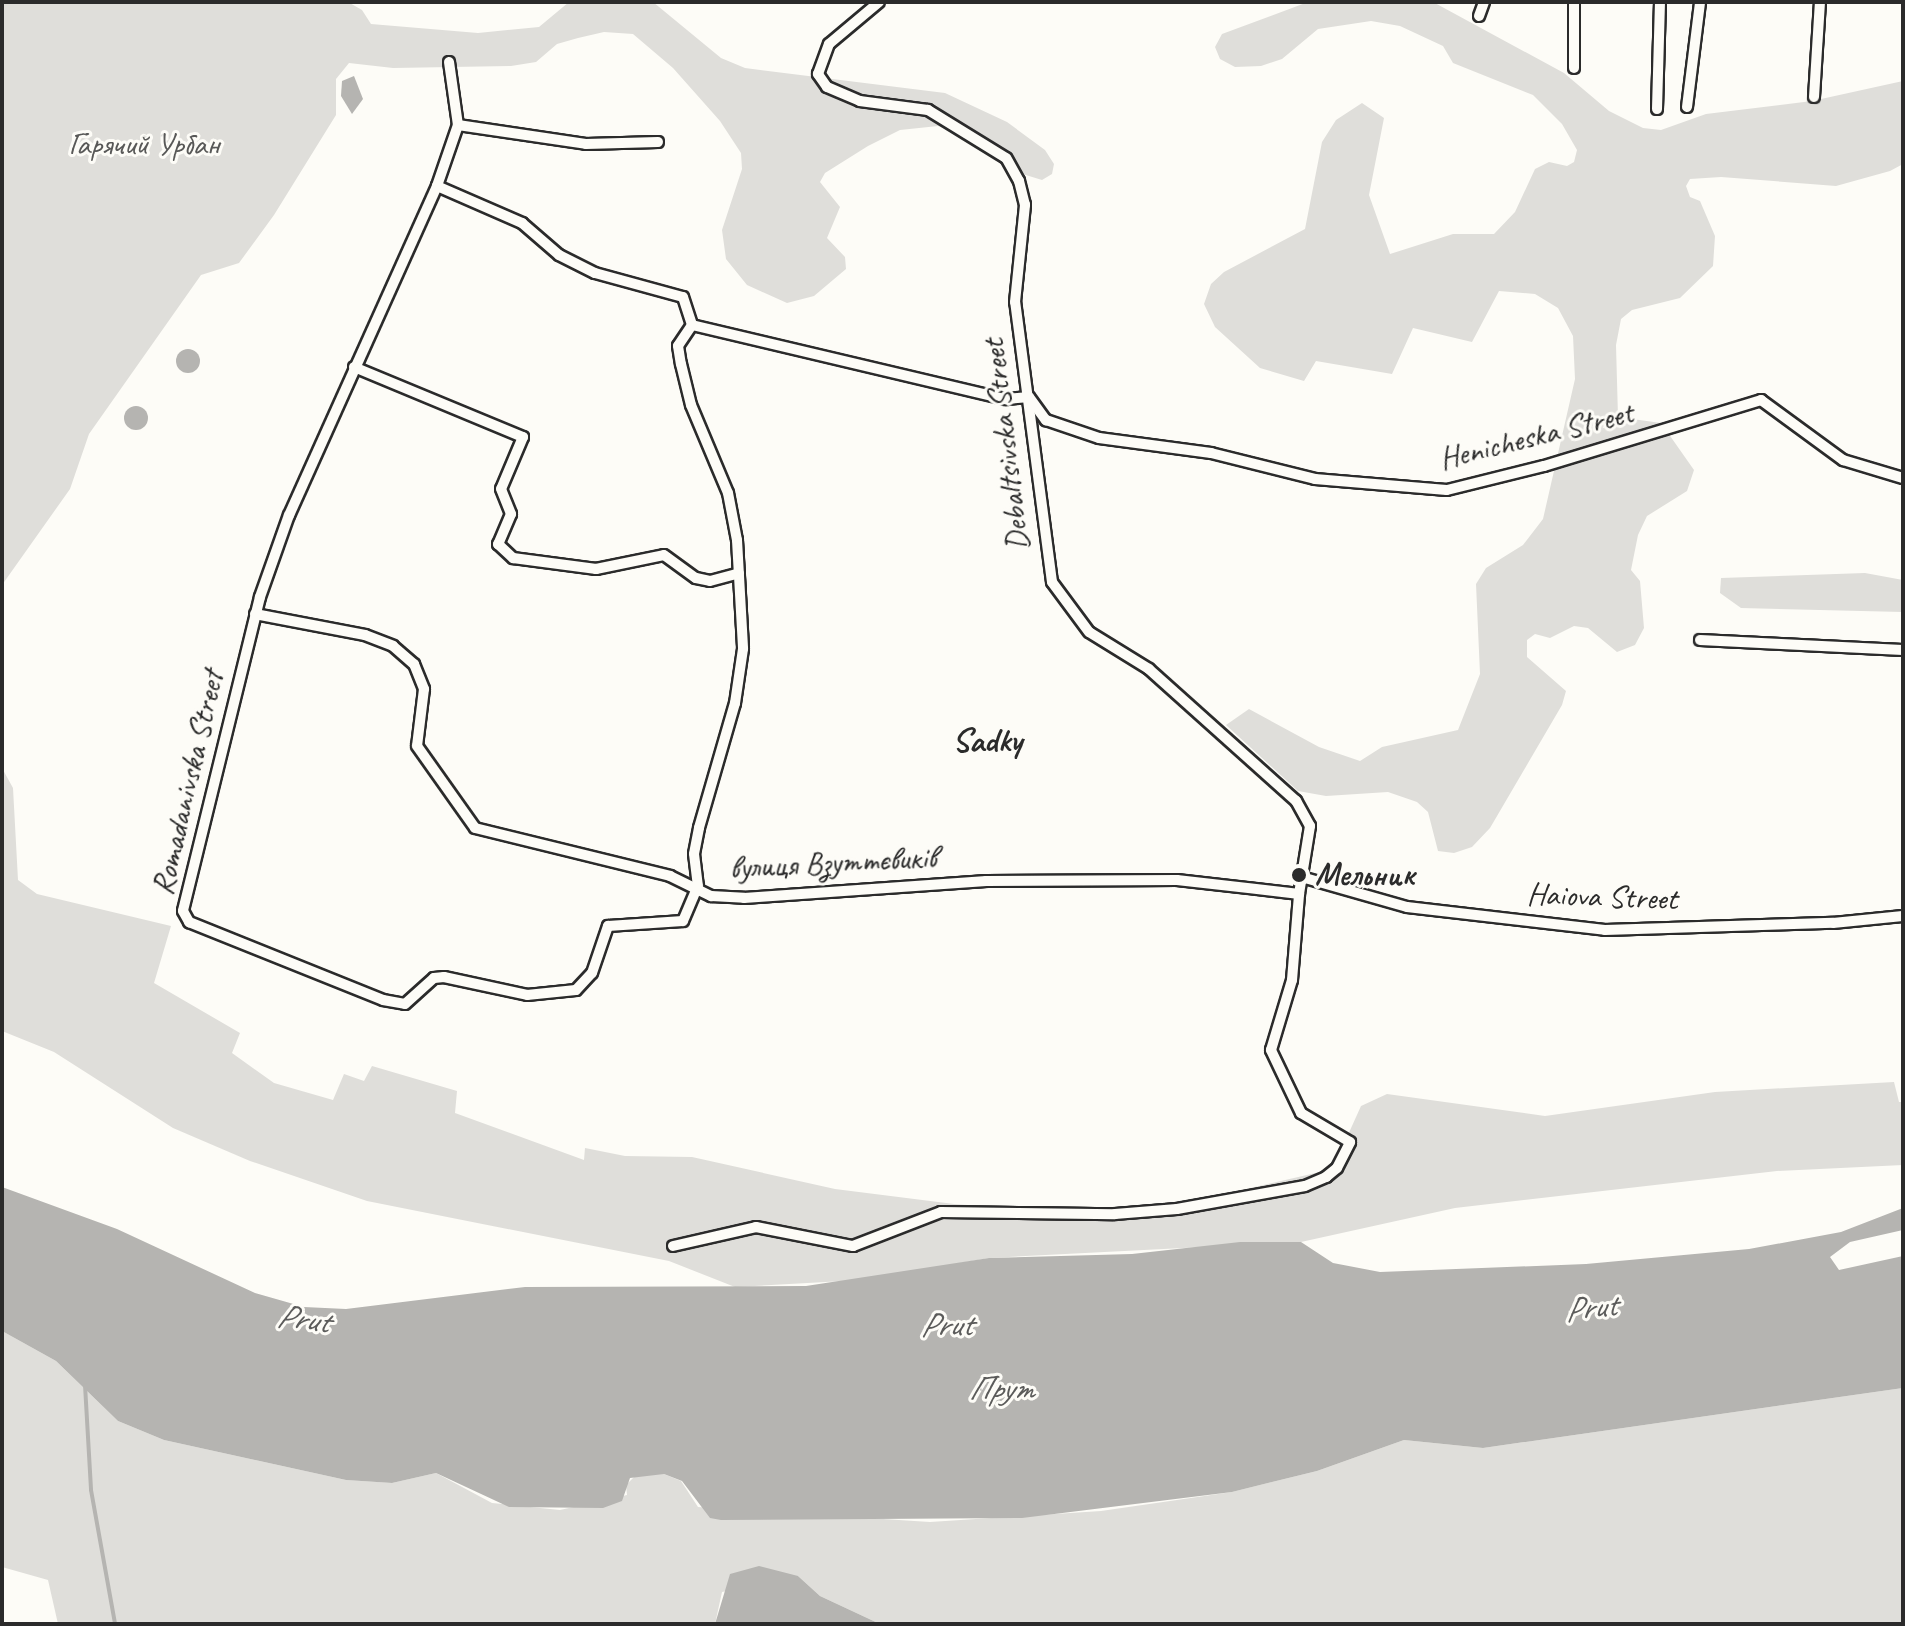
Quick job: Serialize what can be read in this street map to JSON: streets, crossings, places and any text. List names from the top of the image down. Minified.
{"streets":{"street":["Henicheska Street","Debaltsivska Street","Romadanivska Street","вулиця Взуттєвиків","Haiova Street"]},"crossings":[["Henicheska Street","Debaltsivska Street"],["Debaltsivska Street","Haiova Street"],["Romadanivska Street","вулиця Взуттєвиків"]],"districts":["Sadky"],"water":["Prut","Прут"],"parks":["Гарячий Урбан"],"places":["Мельник"]}
